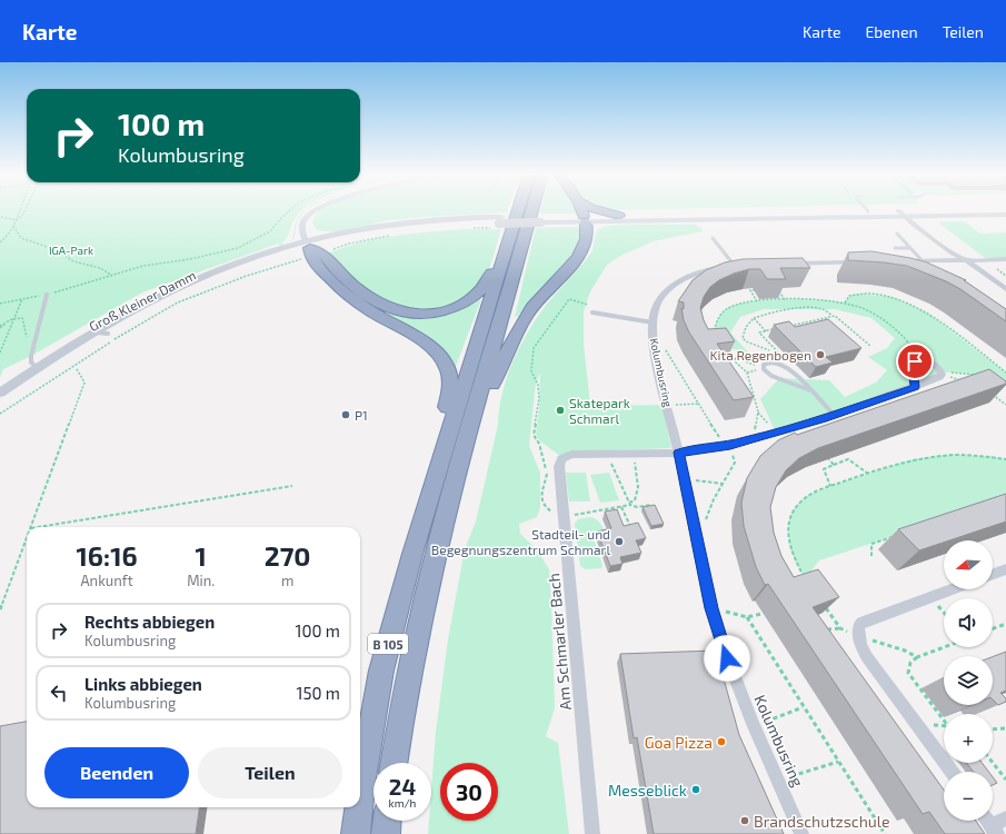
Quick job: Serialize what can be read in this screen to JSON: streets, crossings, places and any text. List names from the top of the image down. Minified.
{"streets":{"highway":["B 105"],"street":["Groß Kleiner Damm","Kolumbusring","Am Schmarler Bach"]},"crossings":[["Kolumbusring","Am Schmarler Bach"]],"parks":["IGA-Park"],"places":["Kita Regenbogen","Skatepark Schmarl","P1","Stadteil- und Begegnungszentrum Schmarl","Goa Pizza","Messeblick","Brandschutzschule"],"north":"left","page":{"header":"Karte","nav":["Karte","Ebenen","Teilen"],"turn":["100 m","Kolumbusring"],"eta":["16:16","Ankunft","1","Min.","270","m"],"map_buttons":["+","−"],"list":[{"name":"Rechts abbiegen","note":"Kolumbusring","value":"100 m"},{"name":"Links abbiegen","note":"Kolumbusring","value":"150 m"}],"buttons":["Beenden","Teilen"],"speed":"24 km/h","limit":"30"}}
